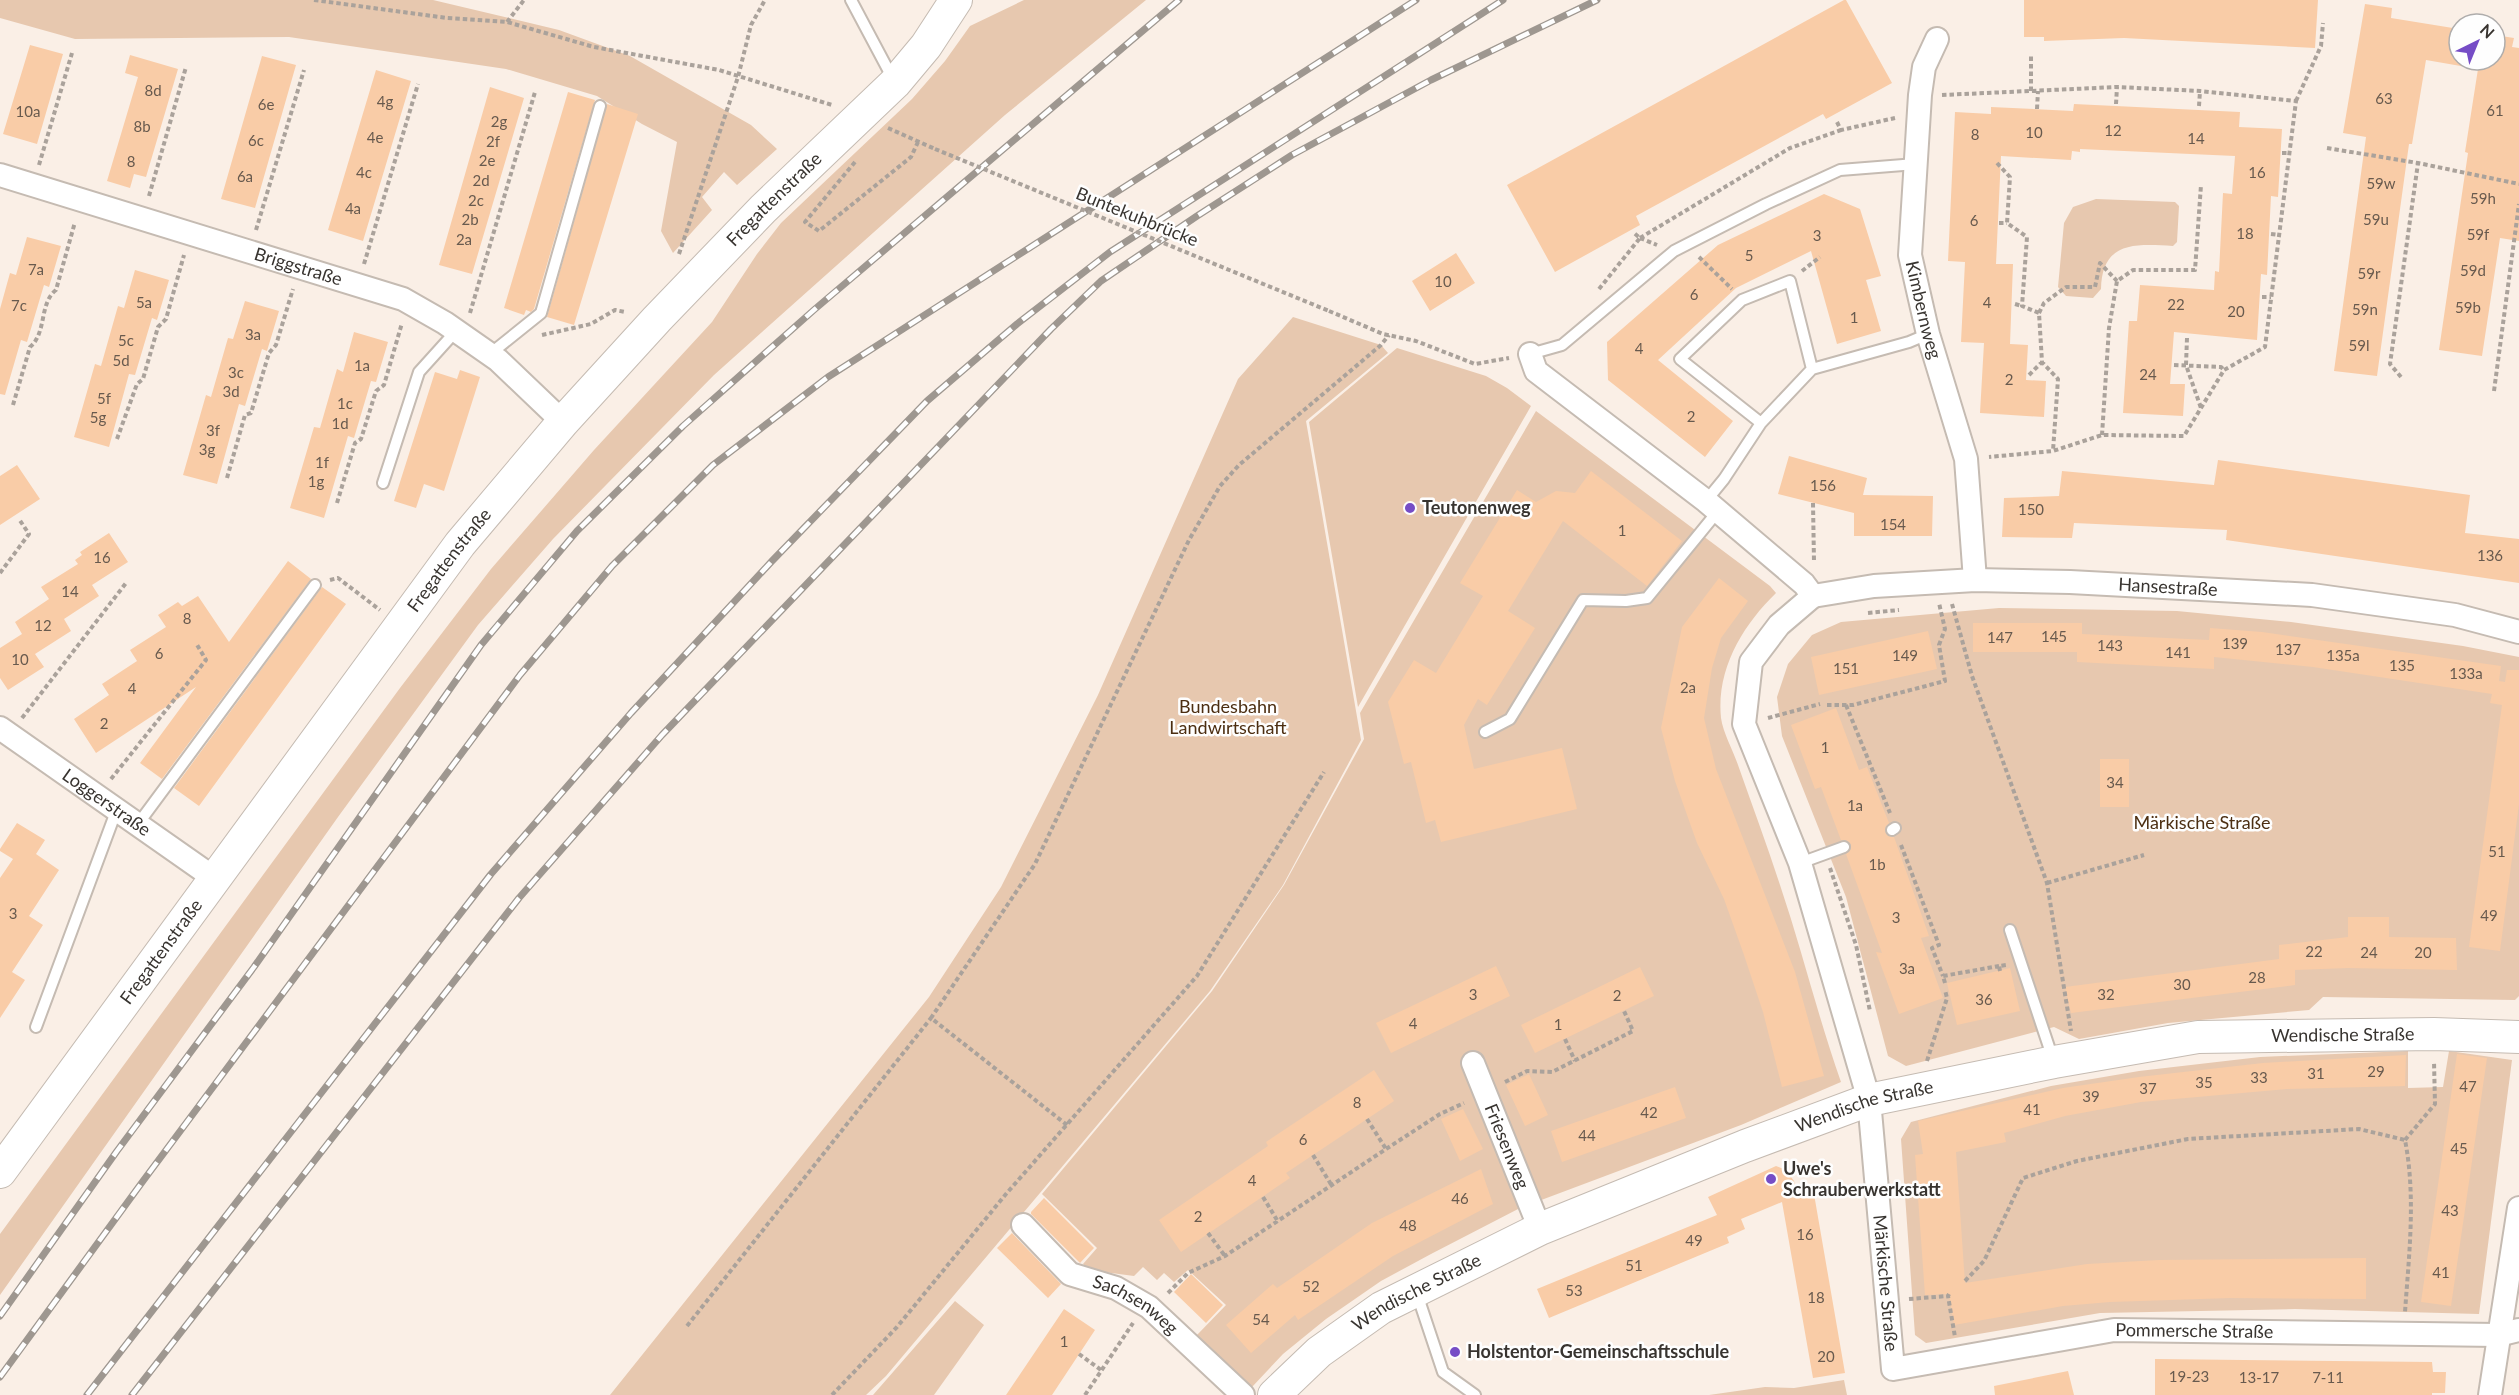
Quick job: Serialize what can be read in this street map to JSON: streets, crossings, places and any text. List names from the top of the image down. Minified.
{"streets":{"street":["Fregattenstraße","Briggstraße","Kimbernweg","Hansestraße","Loggerstraße","Wendische Straße","Friesenweg","Märkische Straße","Sachsenweg","Pommersche Straße"],"path":["Buntekuhbrücke"]},"crossings":[["Fregattenstraße","Briggstraße"],["Fregattenstraße","Loggerstraße"],["Kimbernweg","Hansestraße"],["Hansestraße","Märkische Straße"],["Wendische Straße","Friesenweg"],["Wendische Straße","Märkische Straße"],["Märkische Straße","Pommersche Straße"]],"parks":["Bundesbahn Landwirtschaft","Märkische Straße"],"places":["Teutonenweg","Uwe's Schrauberwerkstatt","Holstentor-Gemeinschaftsschule"],"house_numbers":["8d","63","4g","6e","61","10a","2g","8b","12","10","8","4e","14","6c","2f","2e","8","4c","16","6a","2d","59w","59h","2c","4a","2b","59u","6","18","59f","3","2a","5","7a","59d","59r","10","6","5a","4","22","7c","59b","59n","20","1","3a","5c","59l","4","5d","1a","3c","24","2","3d","5f","1c","2","5g","1d","3f","3g","1f","1g","156","150","154","1","136","16","14","8","12","145","147","139","143","137","141","6","149","135a","10","135","151","133a","2a","4","2","1","34","1a","51","1b","3","49","3","22","24","20","3a","28","30","3","32","2","36","4","1","29","31","33","35","47","37","39","8","41","42","44","6","45","4","46","43","2","48","16","49","51","41","52","53","18","54","1","20","19-23","13-17","7-11"],"north":"top right"}
